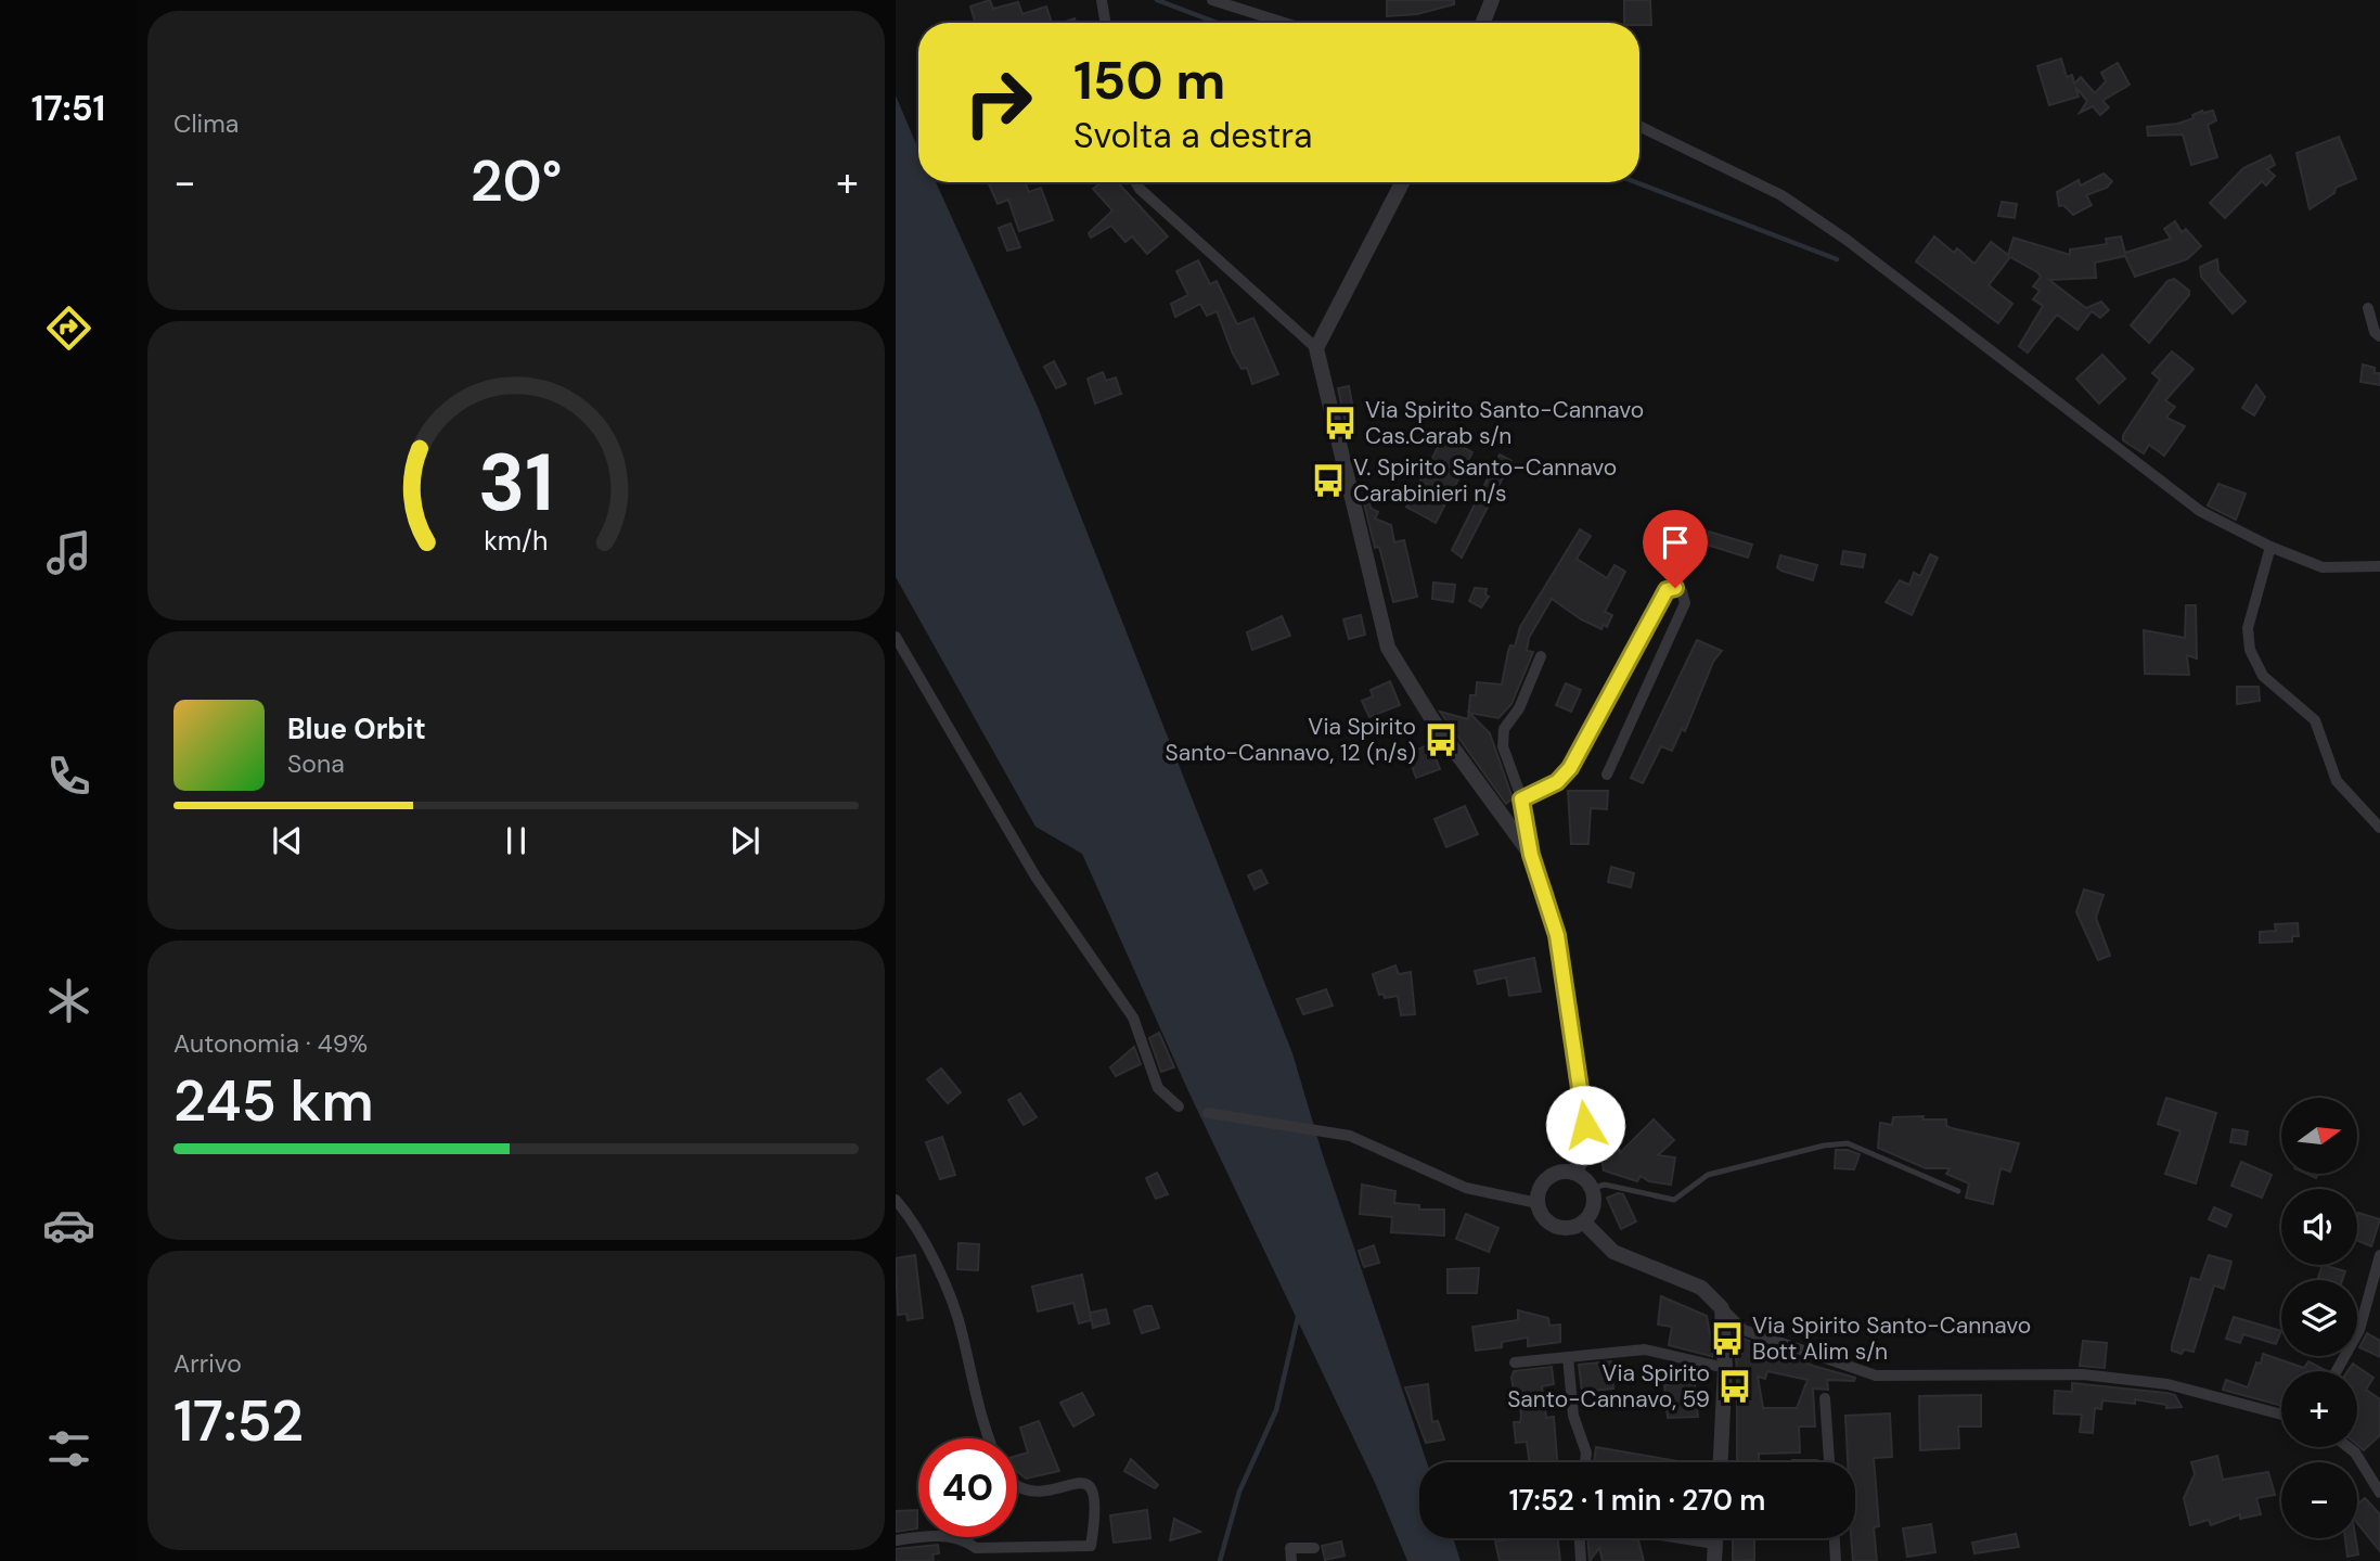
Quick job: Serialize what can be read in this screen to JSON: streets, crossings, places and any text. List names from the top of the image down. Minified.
{"places":{"bus stop":["Via Spirito Santo-Cannavo Cas.Carab s/n","V. Spirito Santo-Cannavo Carabinieri n/s","Via Spirito Santo-Cannavo, 12 (n/s)","Via Spirito Santo-Cannavo Bott Alim s/n","Via Spirito Santo-Cannavo, 59"]},"north":"right","page":{"tabs":"17:51","tile":["Clima",["Autonomia · 49%","245 km"],["Arrivo","17:52"]],"turn":["150 m","Svolta a destra"],"heat":["−","20°","+"],"song":["Blue Orbit","Sona"],"map_buttons":["+","−"],"limit":"40","trip":"17:52 · 1 min · 270 m","gauge":["31","km/h"]}}
